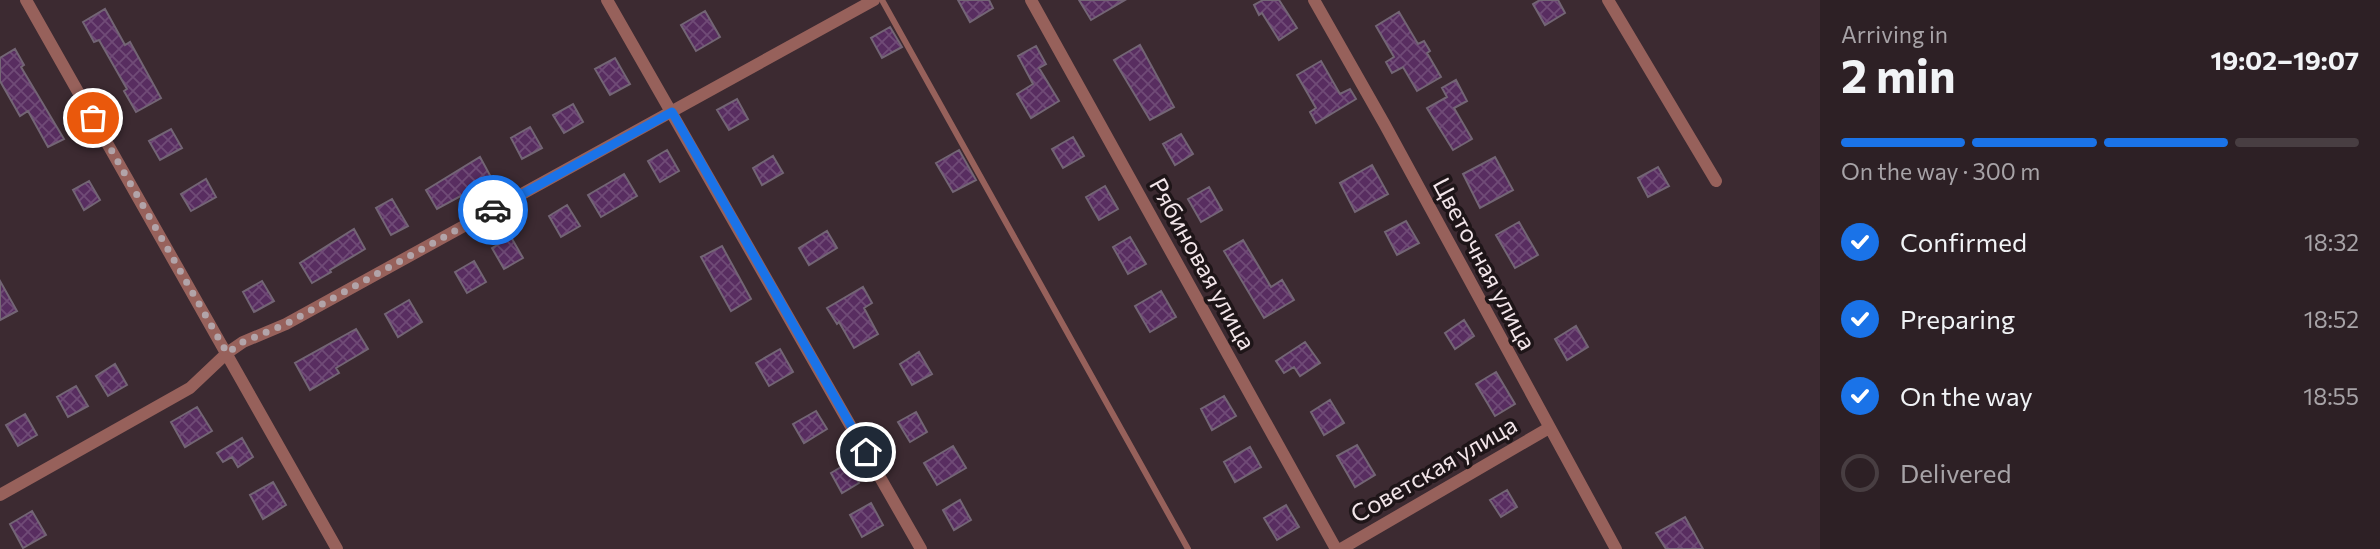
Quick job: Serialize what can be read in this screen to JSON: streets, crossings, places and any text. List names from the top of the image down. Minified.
{"streets":{"street":["Рябиновая улица","Цветочная улица","Советская улица"]},"crossings":[["Рябиновая улица","Советская улица"],["Цветочная улица","Советская улица"]],"page":{"heading":["2 min","Arriving in","19:02–19:07"],"bar":"On the way · 300 m","list":[["Confirmed","18:32"],["Preparing","18:52"],["On the way","18:55"],"Delivered"]}}
